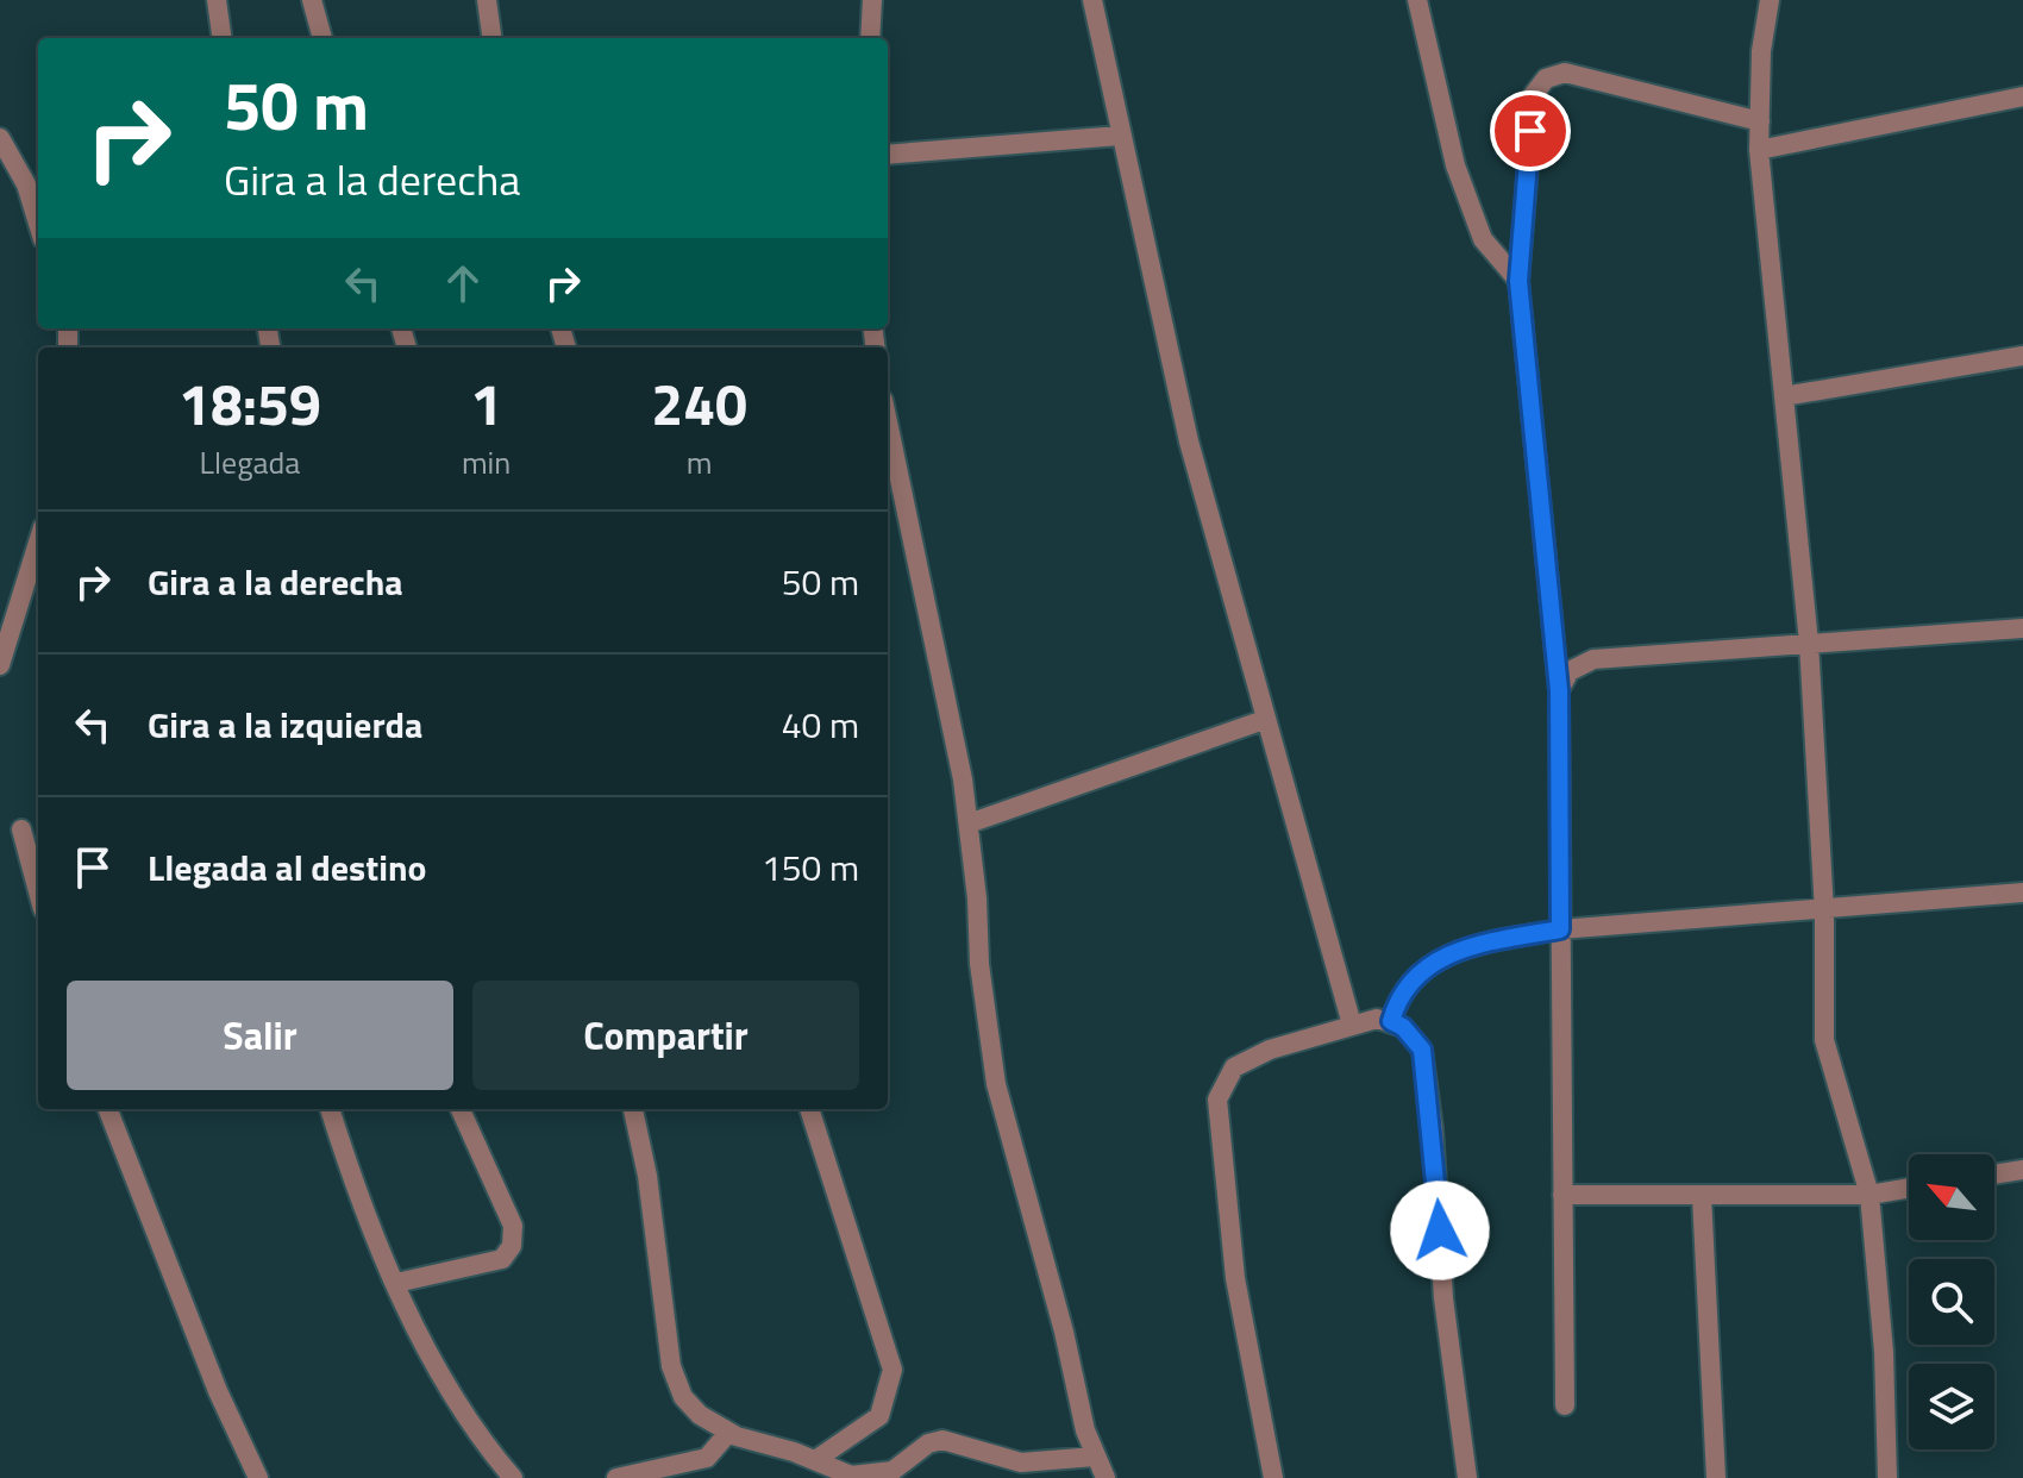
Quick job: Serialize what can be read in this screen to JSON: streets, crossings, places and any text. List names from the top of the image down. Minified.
{"north":"top left","page":{"turn":["50 m","Gira a la derecha"],"eta":["18:59","Llegada","1","min","240","m"],"list":[{"name":"Gira a la derecha","value":"50 m"},{"name":"Gira a la izquierda","value":"40 m"},{"name":"Llegada al destino","value":"150 m"}],"buttons":["Salir","Compartir"]}}
